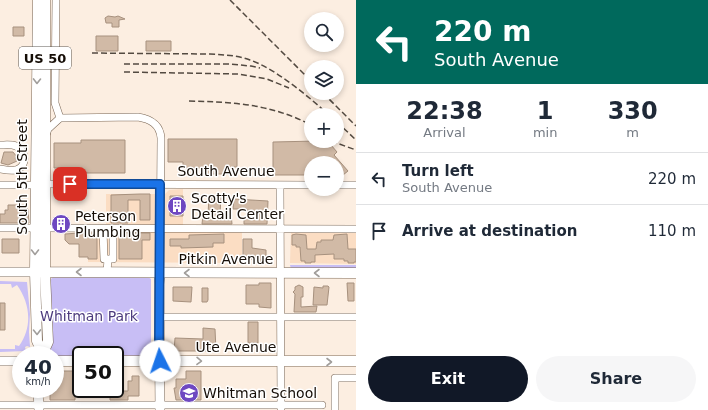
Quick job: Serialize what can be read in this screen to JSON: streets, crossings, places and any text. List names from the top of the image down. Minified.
{"streets":{"highway":["US 50","South 5th Street","Pitkin Avenue","Ute Avenue"],"street":["South Avenue"]},"crossings":[["South Avenue","South 5th Street"],["South 5th Street","Pitkin Avenue"]],"one_way":["Pitkin Avenue","Ute Avenue"],"parks":["Whitman Park"],"places":{"building":["Scotty's Detail Center","Peterson Plumbing"],"school or university":["Whitman School"]},"page":{"turn":["220 m","South Avenue"],"map_buttons":["+","−"],"eta":["22:38","Arrival","1","min","330","m"],"list":[{"name":"Turn left","note":"South Avenue","value":"220 m"},{"name":"Arrive at destination","value":"110 m"}],"speed":"40 km/h","limit":"50","buttons":["Exit","Share"]}}
